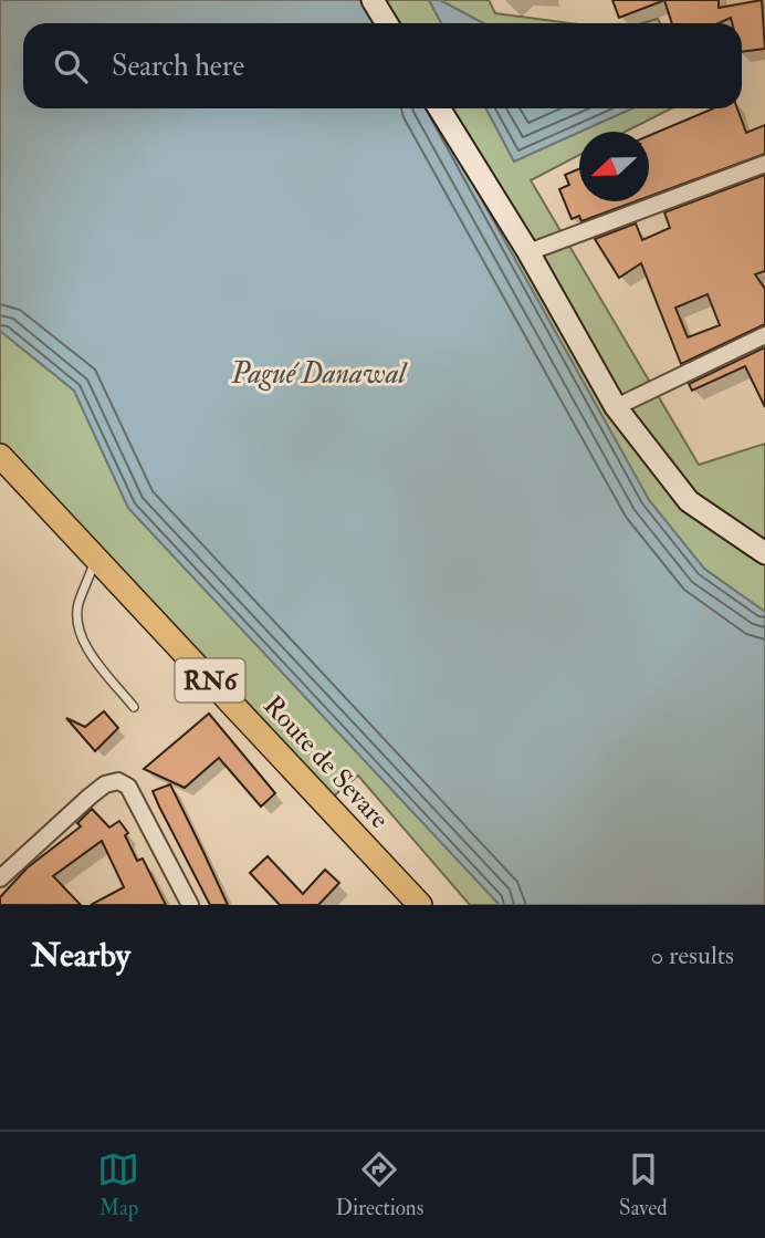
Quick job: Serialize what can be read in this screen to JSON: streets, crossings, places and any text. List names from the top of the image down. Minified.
{"streets":{"main road":["RN6","Route de Sevare"]},"water":["Pagué Danawal"],"north":"left","page":{"search":"Search here","heading":["Nearby","0 results"],"nav":["Map","Directions","Saved"]}}
